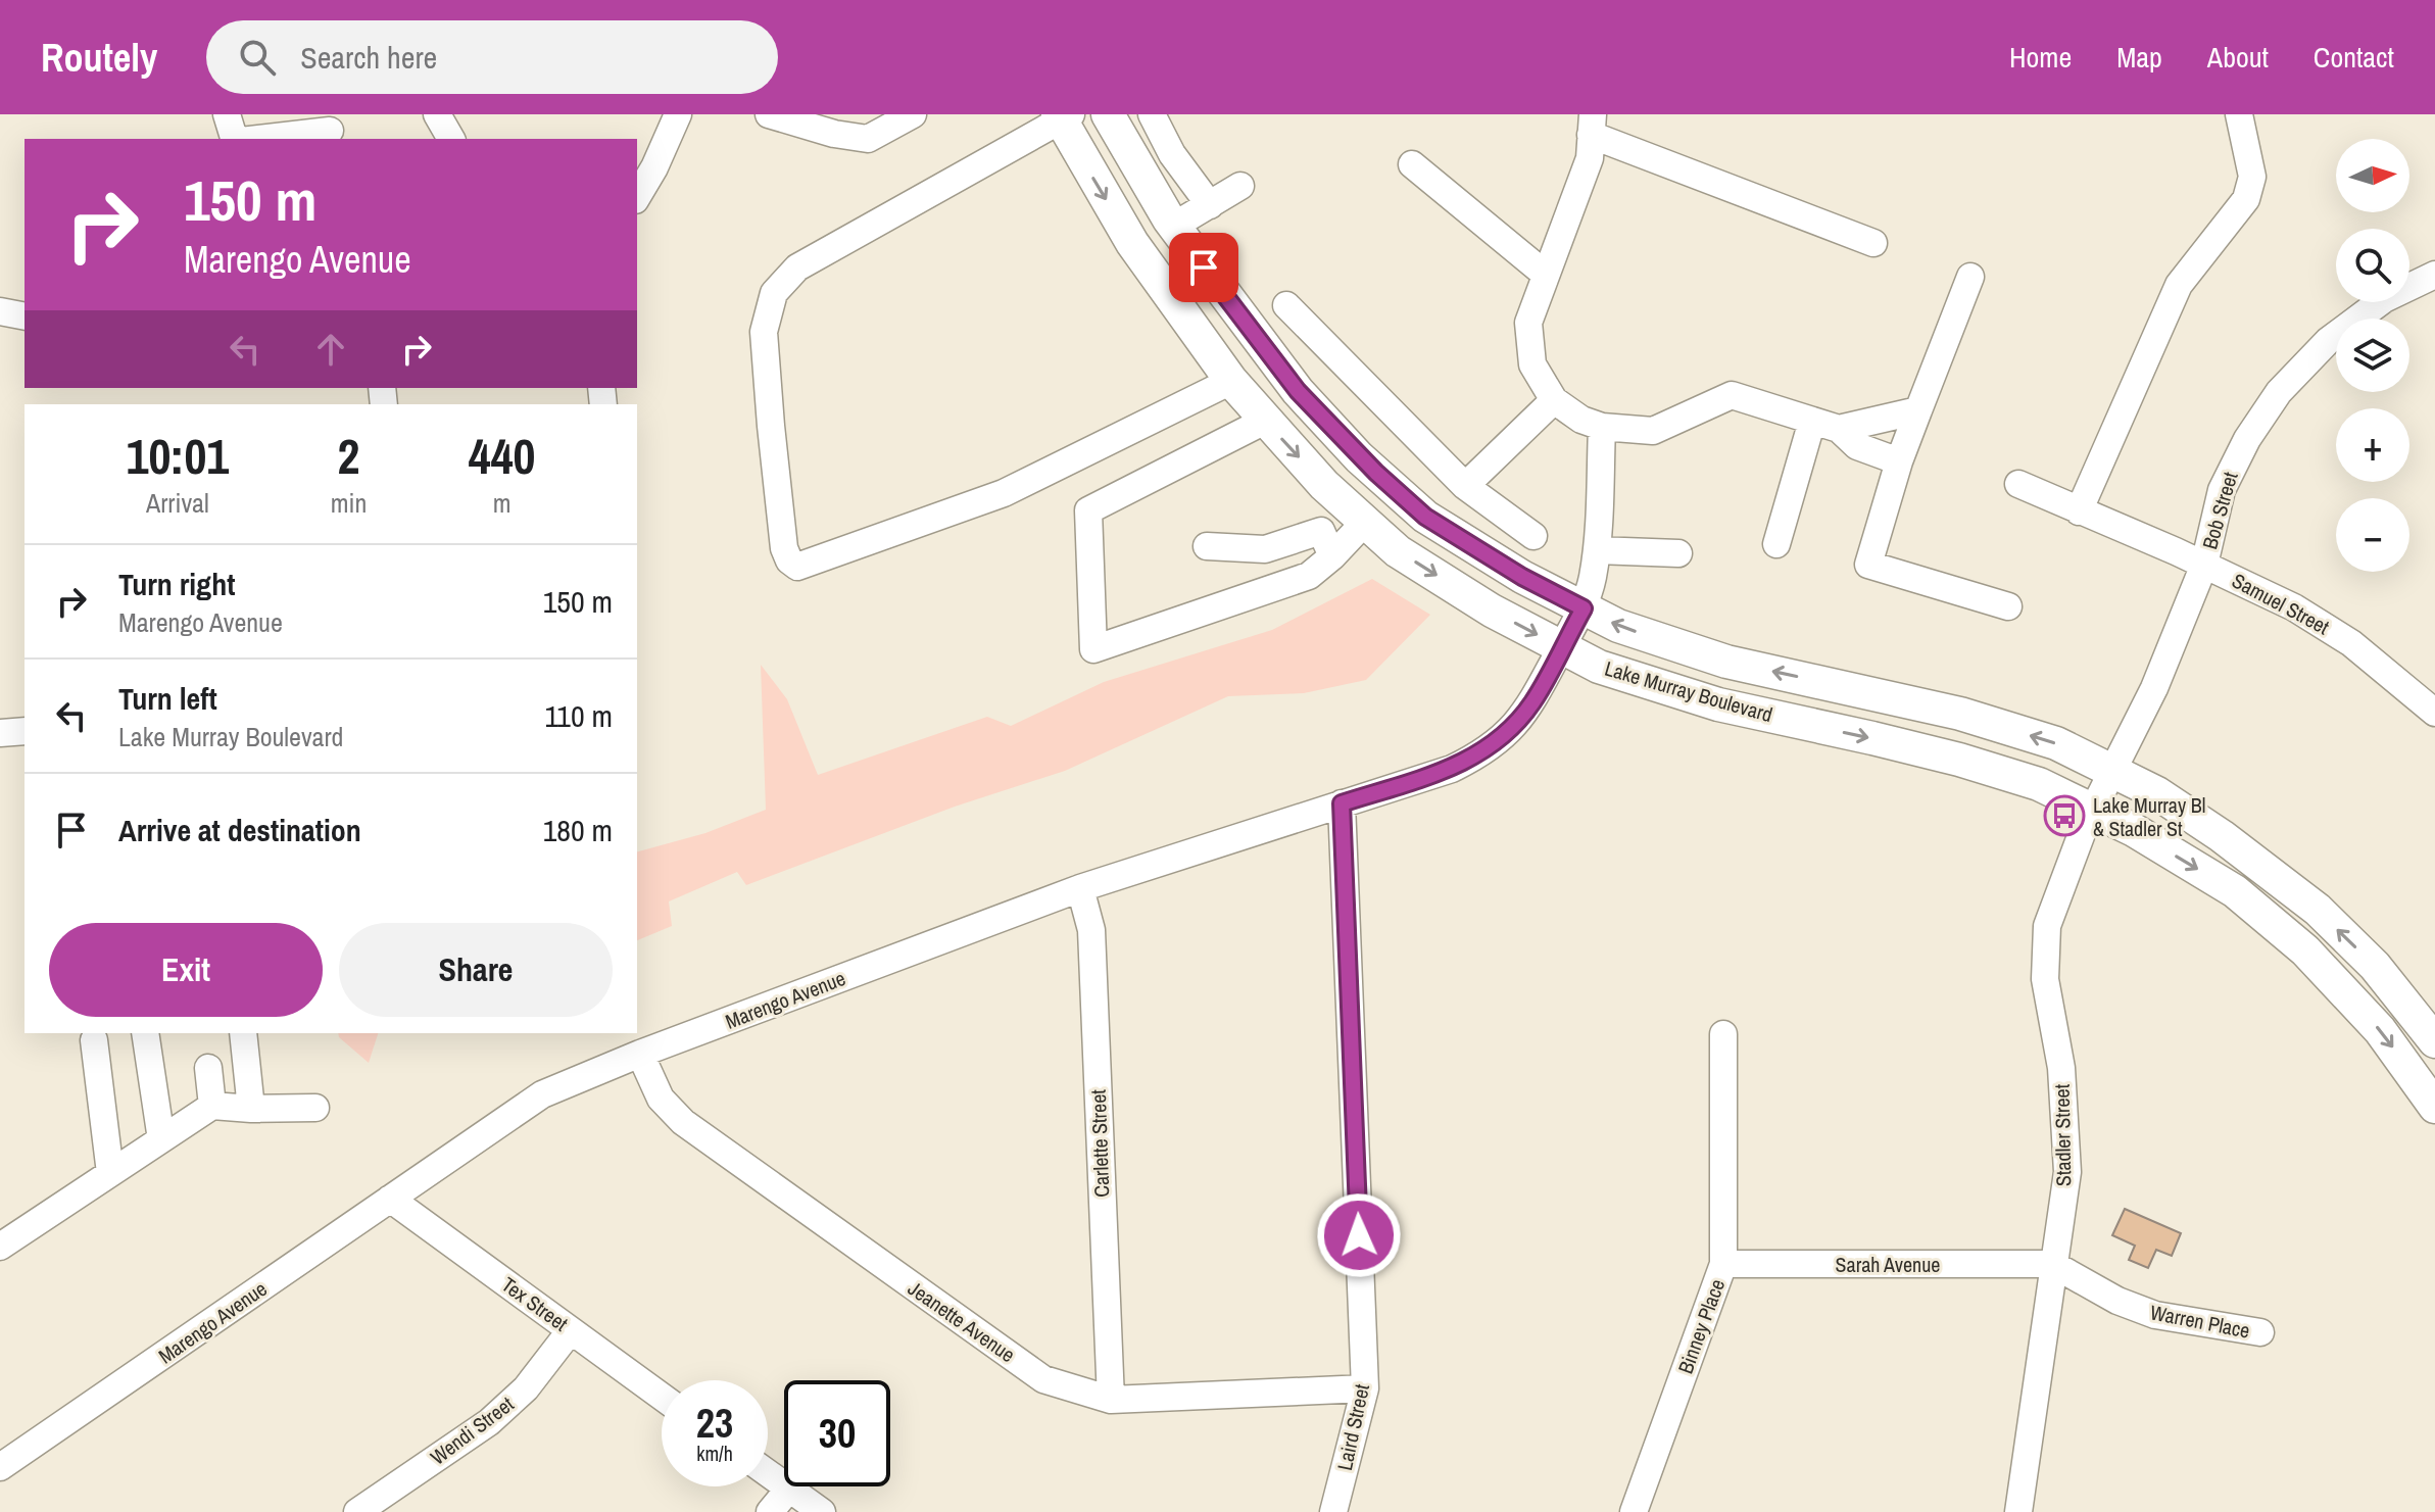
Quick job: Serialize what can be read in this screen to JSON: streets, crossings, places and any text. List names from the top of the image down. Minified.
{"streets":{"main road":["Lake Murray Boulevard"],"street":["Bob Street","Samuel Street","Marengo Avenue","Stadler Street","Carlette Street","Sarah Avenue","Tex Street","Jeanette Avenue","Warren Place","Binney Place","Laird Street","Wendi Street"]},"crossings":[["Bob Street","Samuel Street"],["Bob Street","Lake Murray Boulevard"],["Bob Street","Stadler Street"],["Lake Murray Boulevard","Marengo Avenue"],["Lake Murray Boulevard","Stadler Street"],["Marengo Avenue","Carlette Street"],["Marengo Avenue","Tex Street"],["Marengo Avenue","Jeanette Avenue"],["Marengo Avenue","Laird Street"],["Stadler Street","Sarah Avenue"],["Stadler Street","Warren Place"],["Carlette Street","Jeanette Avenue"],["Sarah Avenue","Warren Place"],["Sarah Avenue","Binney Place"],["Tex Street","Wendi Street"],["Jeanette Avenue","Laird Street"]],"places":{"bus stop":["Lake Murray Bl & Stadler St"]},"north":"right","page":{"header":"Routely","search":"Search here","nav":["Home","Map","About","Contact"],"map_buttons":["+","−"],"turn":["150 m","Marengo Avenue"],"eta":["10:01","Arrival","2","min","440","m"],"list":[{"name":"Turn right","note":"Marengo Avenue","value":"150 m"},{"name":"Turn left","note":"Lake Murray Boulevard","value":"110 m"},{"name":"Arrive at destination","value":"180 m"}],"buttons":["Exit","Share"],"speed":"23 km/h","limit":"30"}}
